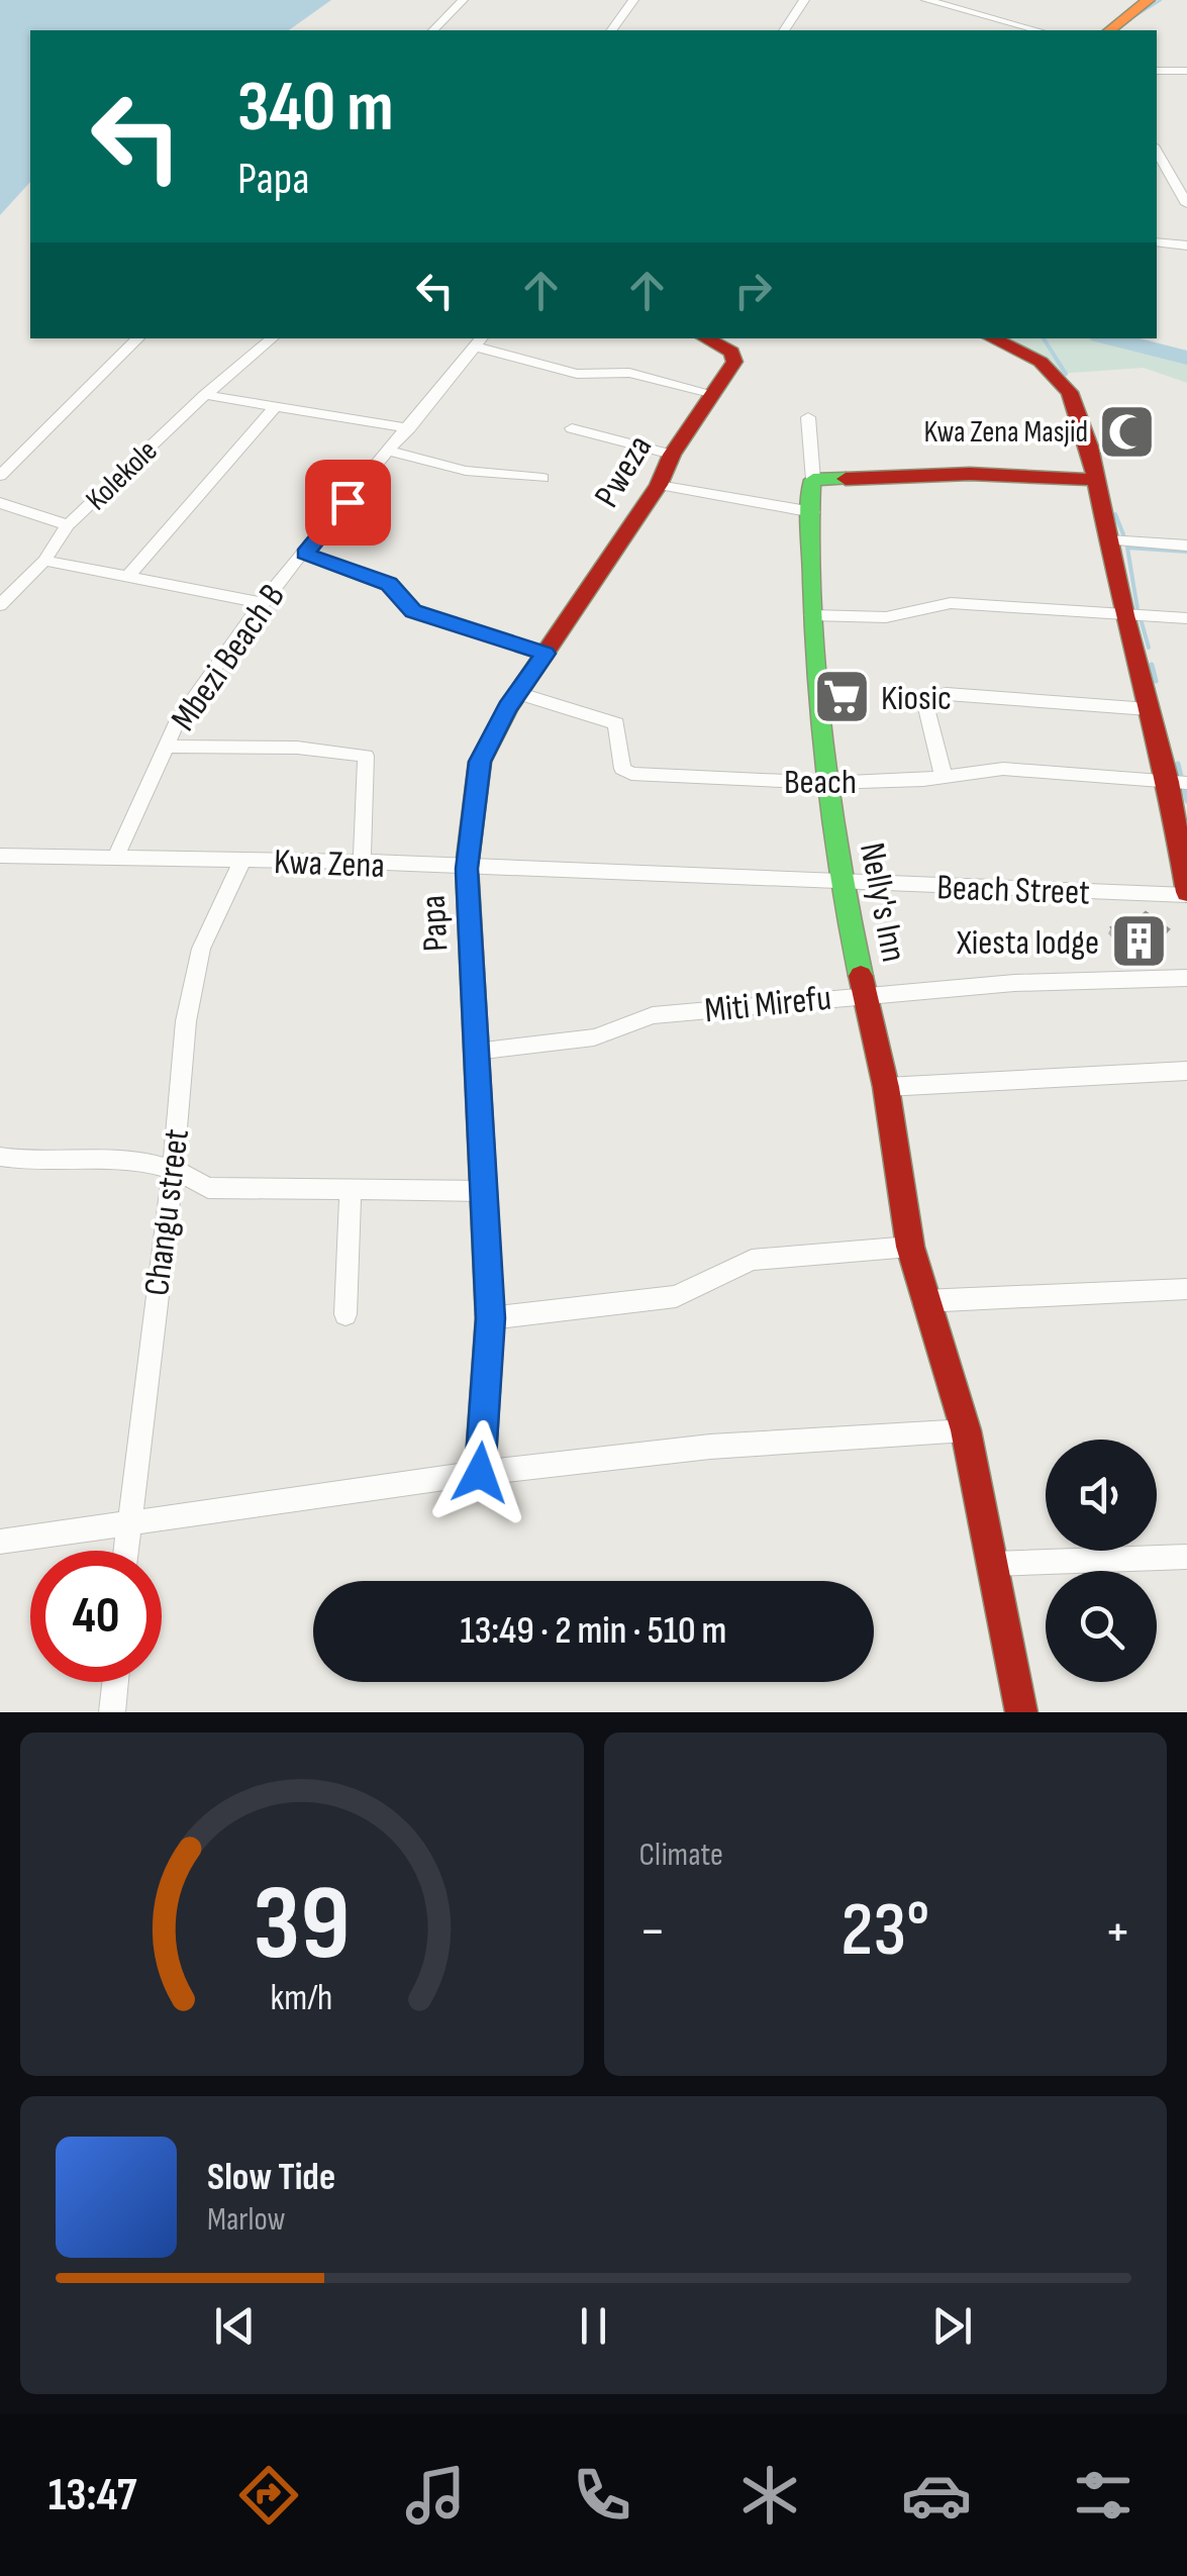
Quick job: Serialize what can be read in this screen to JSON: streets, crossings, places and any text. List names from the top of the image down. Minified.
{"streets":{"street":["Pweza","Kolekole","Mbezi Beach B","Beach","Kwa Zena","Beach Street","Nelly's Inn","Papa","Miti Mirefu","Changu street"]},"crossings":[["Pweza","Papa"],["Mbezi Beach B","Kwa Zena"],["Beach","Nelly's Inn"],["Beach","Papa"],["Kwa Zena","Beach Street"],["Kwa Zena","Nelly's Inn"],["Kwa Zena","Papa"],["Kwa Zena","Changu street"],["Beach Street","Nelly's Inn"],["Nelly's Inn","Miti Mirefu"],["Papa","Miti Mirefu"]],"places":{"mosque":["Kwa Zena Masjid"],"supermarket":["Kiosic"],"building":["Xiesta lodge"]},"page":{"turn":["340 m","Papa"],"limit":"40","trip":"13:49 · 2 min · 510 m","tile":"Climate","heat":["−","23°","+"],"song":["Slow Tide","Marlow"],"tabs":"13:47","gauge":["39","km/h"]}}
